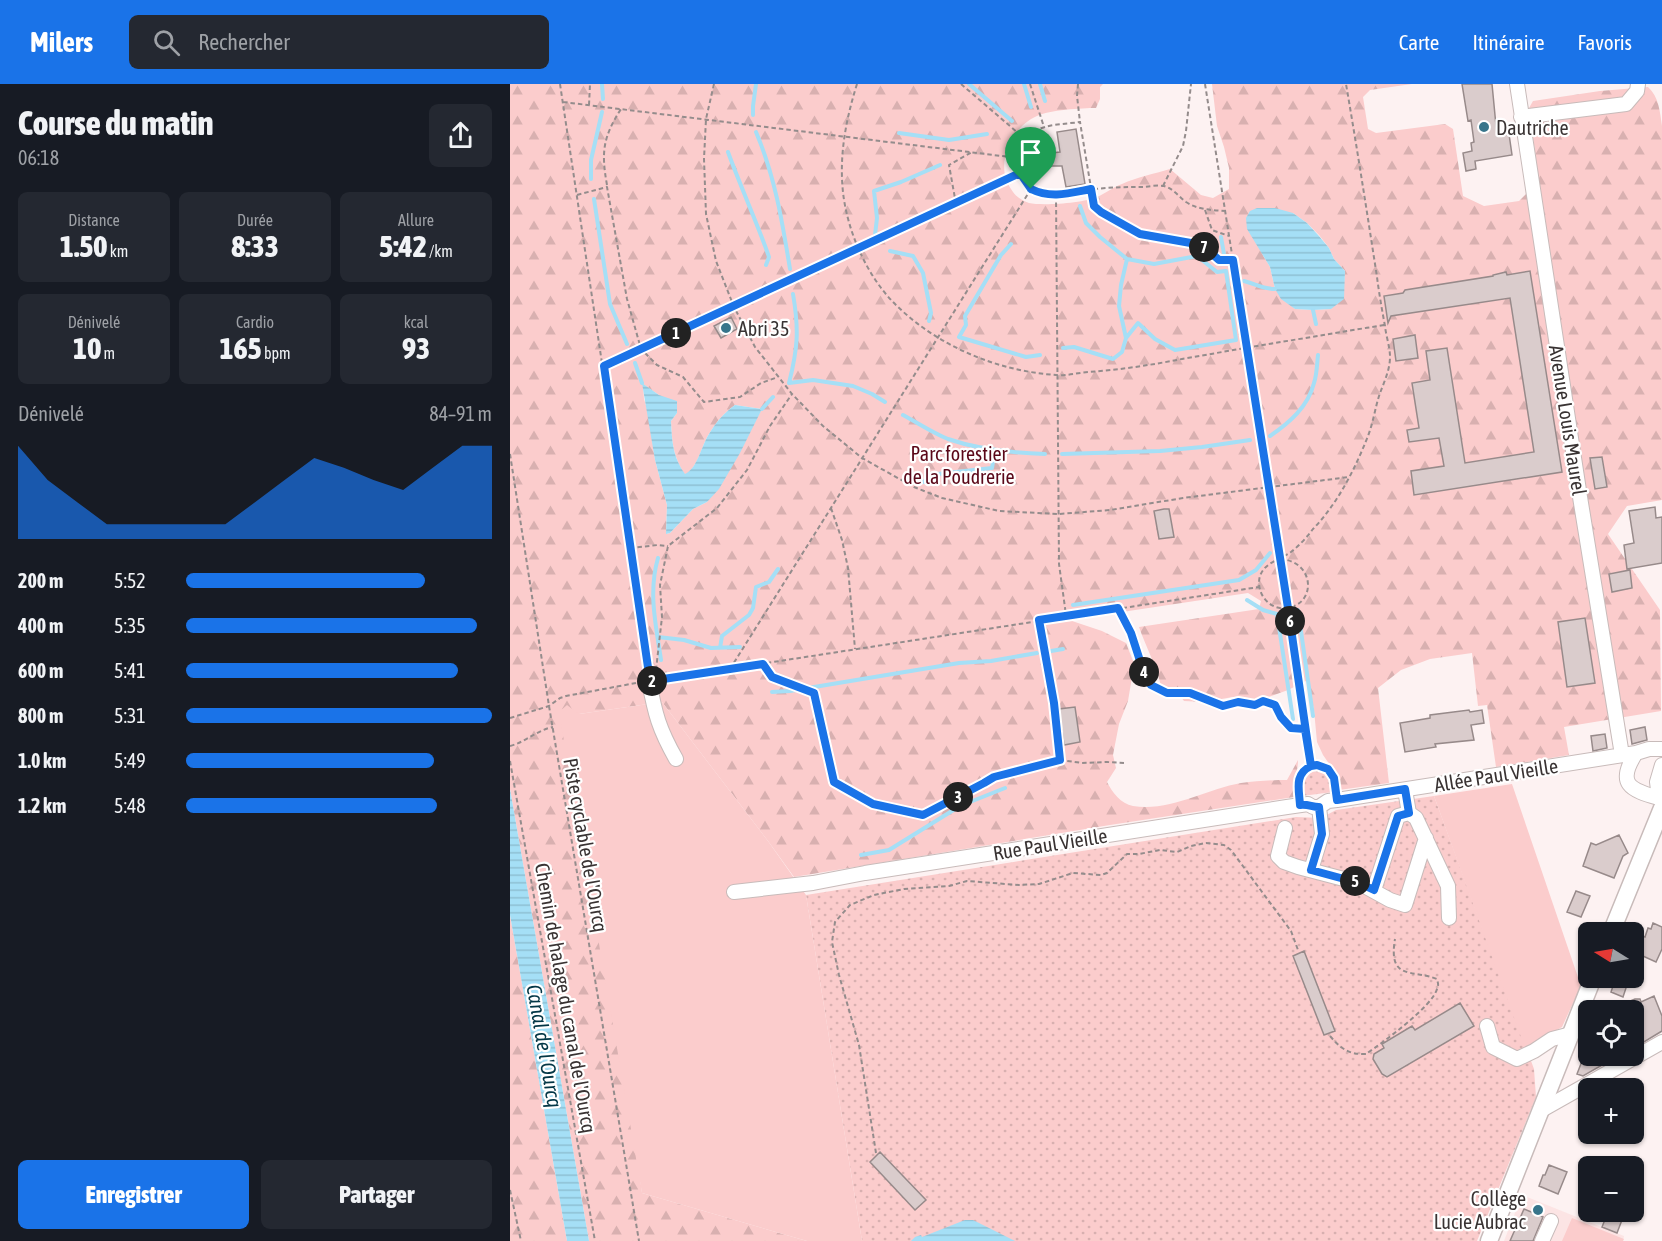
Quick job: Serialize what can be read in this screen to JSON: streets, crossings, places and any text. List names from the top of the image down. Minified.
{"streets":{"street":["Avenue Louis Maurel","Allée Paul Vieille","Rue Paul Vieille"],"path":["Piste cyclable de l'Ourcq","Chemin de halage du canal de l'Ourcq"]},"crossings":[["Avenue Louis Maurel","Allée Paul Vieille"],["Allée Paul Vieille","Rue Paul Vieille"]],"water":["Canal de l'Ourcq"],"parks":["Parc forestier de la Poudrerie"],"places":["Dautriche","Abri 35","Collège Lucie Aubrac"],"north":"left","page":{"header":"Milers","search":"Rechercher","nav":["Carte","Itinéraire","Favoris"],"heading":["Course du matin","06:18"],"stats":[["Distance","1.50 km"],["Durée","8:33"],["Allure","5:42 /km"],["Dénivelé","10 m"],["Cardio","165 bpm"],["kcal","93"]],"pins":["7","1","6","4","2","3","5"],"chart":["Dénivelé","84–91 m"],"list":[{"name":"200 m","note":"5:52"},{"name":"400 m","note":"5:35"},{"name":"600 m","note":"5:41"},{"name":"800 m","note":"5:31"},{"name":"1.0 km","note":"5:49"},{"name":"1.2 km","note":"5:48"}],"map_buttons":["+","−"],"buttons":["Enregistrer","Partager"]}}
